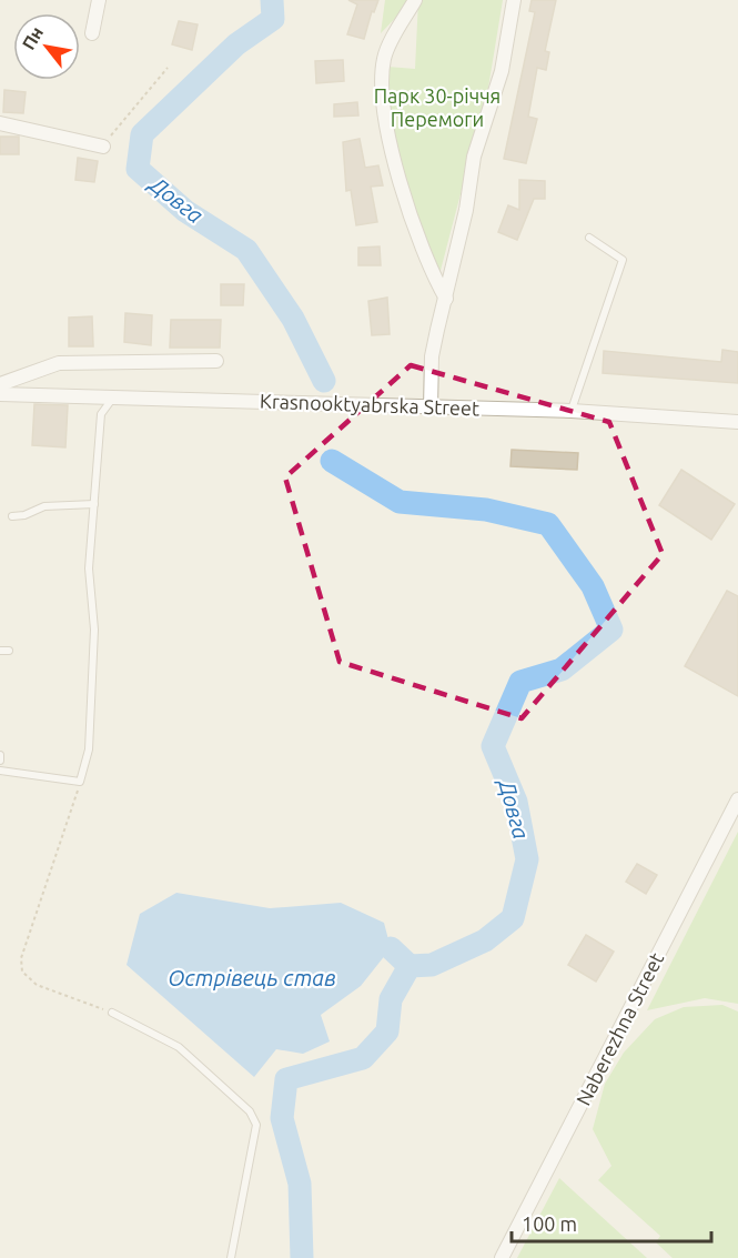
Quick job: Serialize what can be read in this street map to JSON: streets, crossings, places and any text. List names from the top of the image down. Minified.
{"streets":{"street":["Krasnooktyabrska Street","Naberezhna Street"]},"water":["Довга","Острівець став"],"parks":["Парк 30-річчя Перемоги"],"scale_bar":"100 m","north":"top left"}
